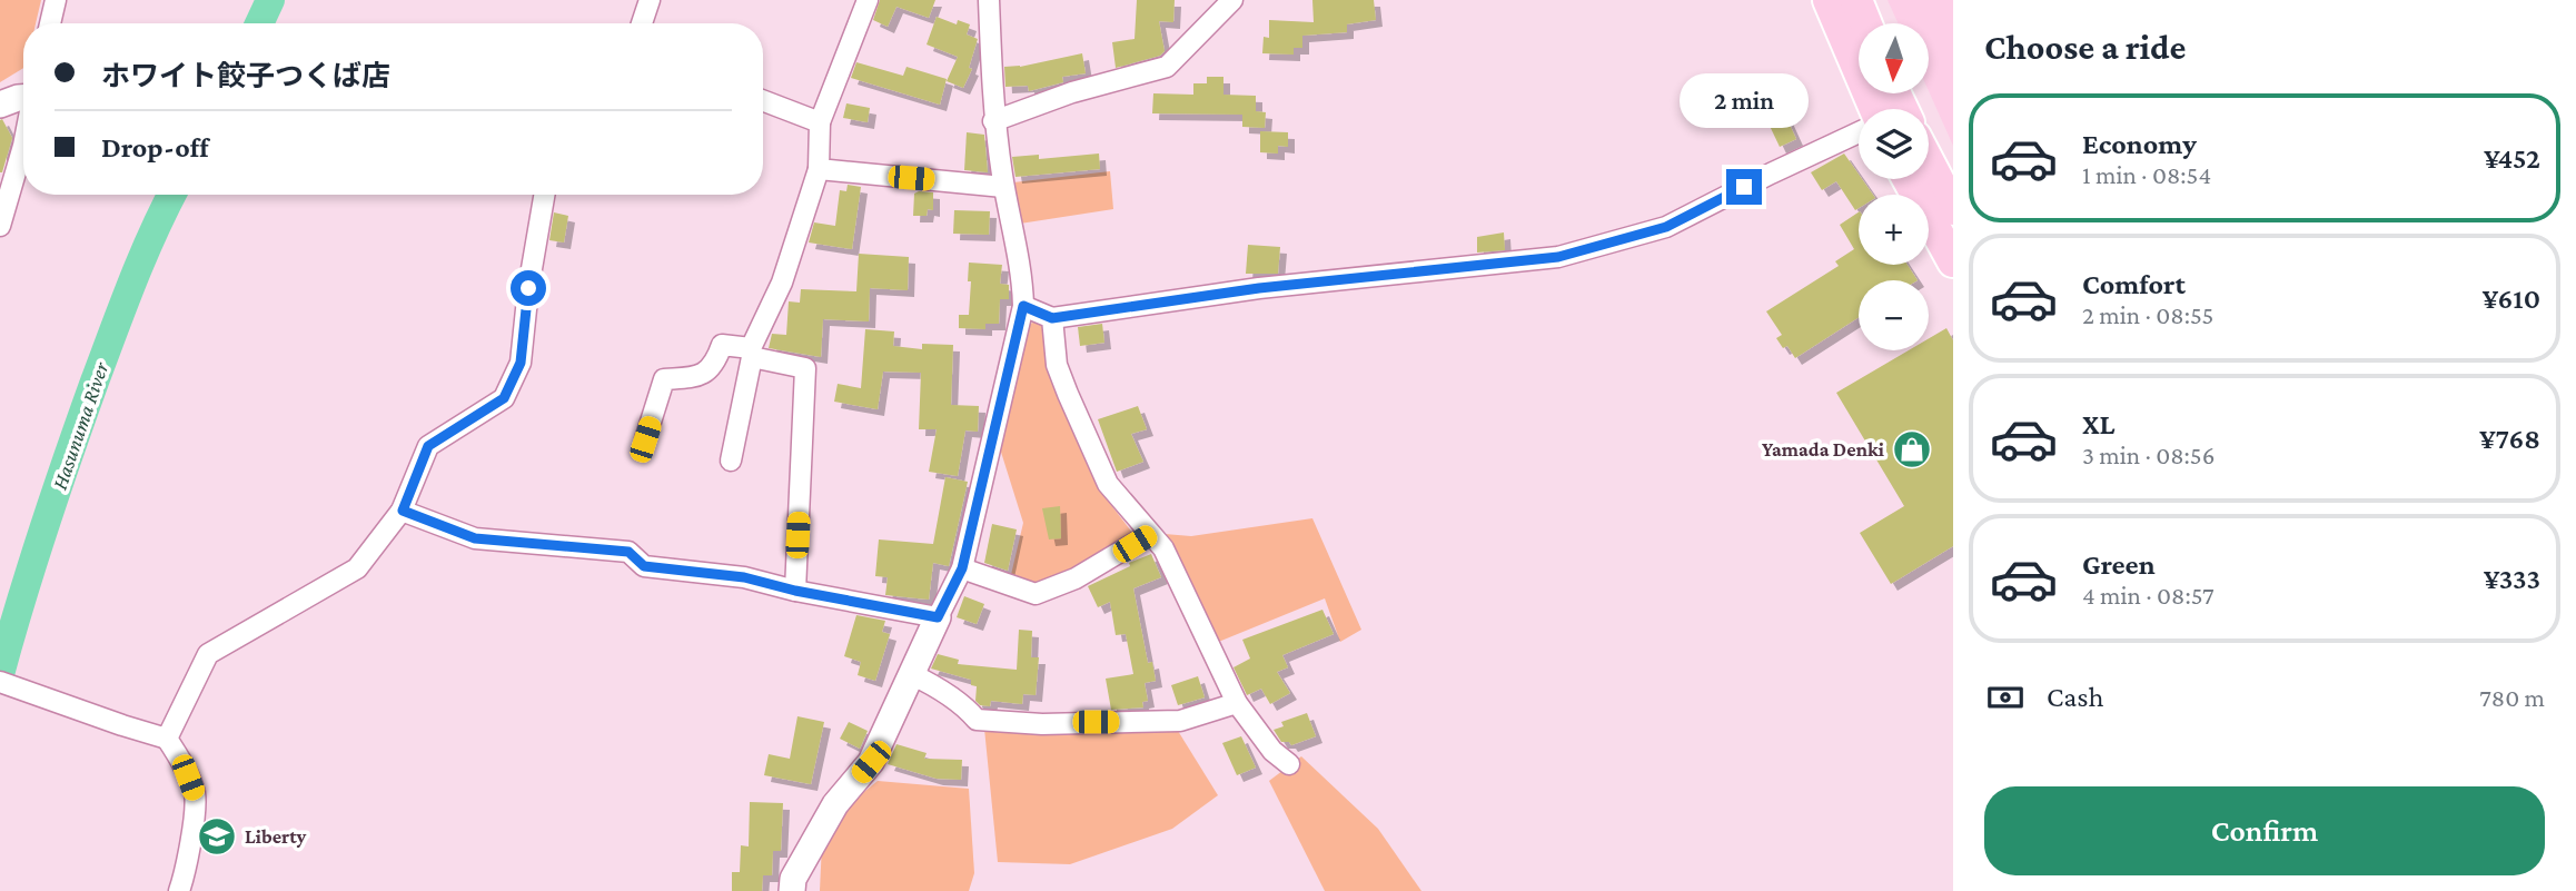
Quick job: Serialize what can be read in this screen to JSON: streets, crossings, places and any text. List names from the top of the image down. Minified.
{"water":["Hasunuma River"],"places":{"shop":["Yamada Denki"],"school or university":["Liberty"]},"north":"bottom","page":{"heading":"Choose a ride","map_buttons":["+","−"],"banner":["ホワイト餃子つくば店","Drop-off"],"bubble":"2 min","list":[{"name":"Economy","note":"1 min · 08:54","value":"¥452"},{"name":"Comfort","note":"2 min · 08:55","value":"¥610"},{"name":"XL","note":"3 min · 08:56","value":"¥768"},{"name":"Green","note":"4 min · 08:57","value":"¥333"}],"pay":["Cash","780 m"],"buttons":"Confirm"}}
